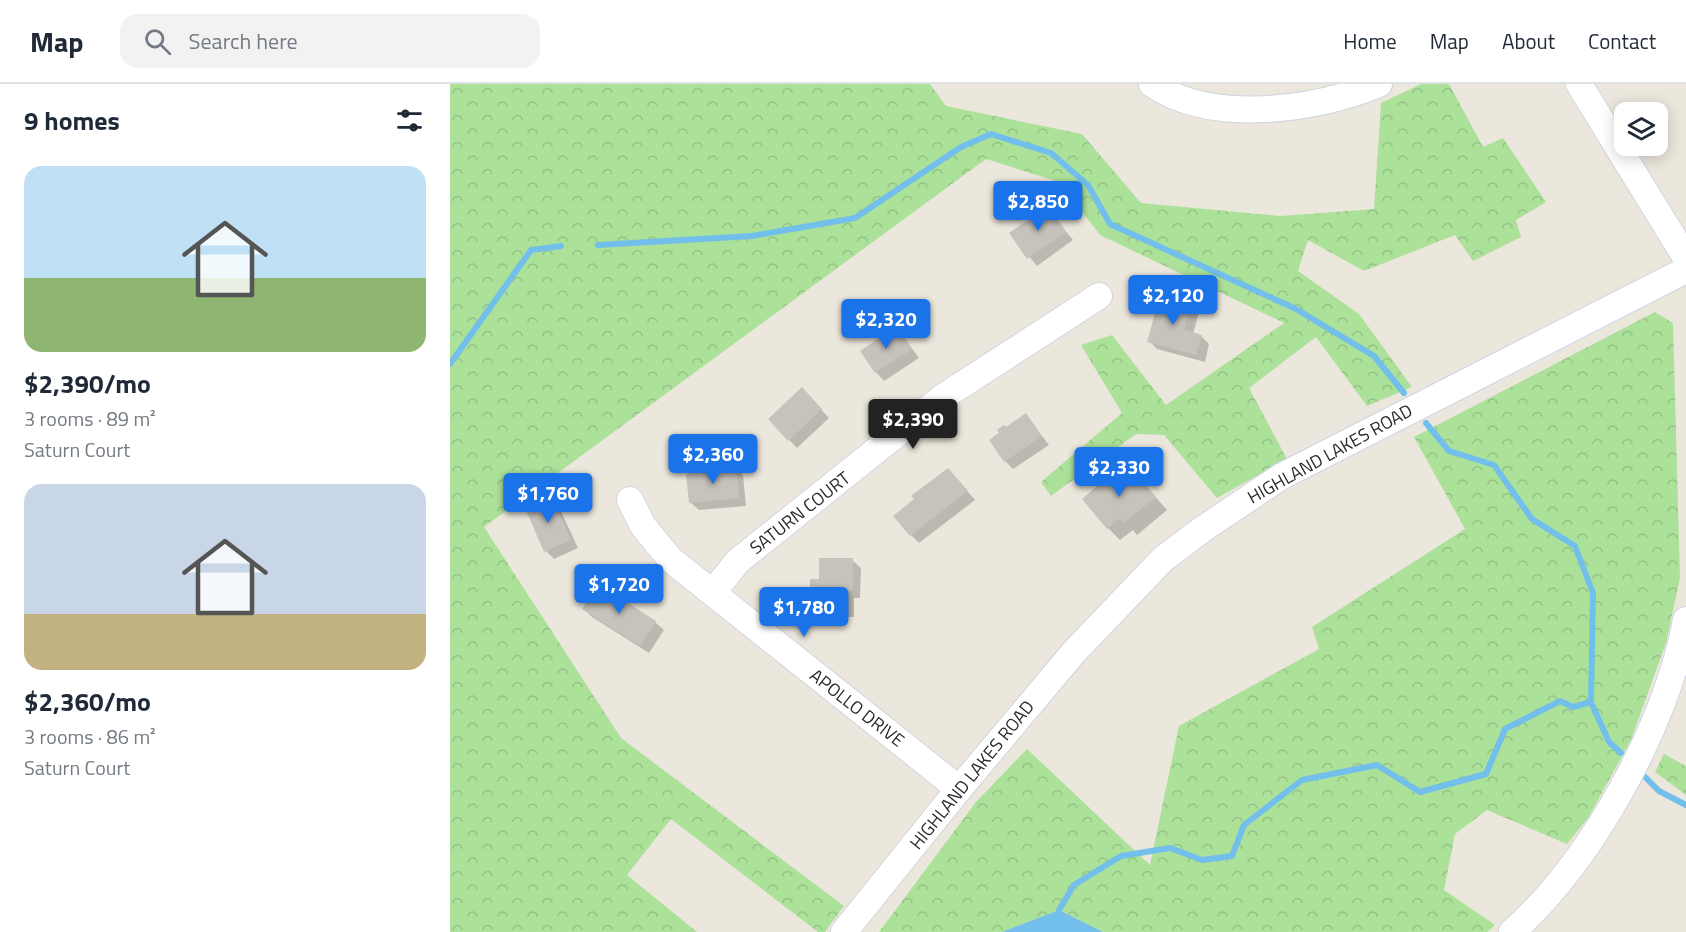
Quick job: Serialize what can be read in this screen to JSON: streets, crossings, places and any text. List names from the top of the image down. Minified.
{"streets":{"street":["HIGHLAND LAKES ROAD","SATURN COURT","APOLLO DRIVE"]},"crossings":[["HIGHLAND LAKES ROAD","APOLLO DRIVE"],["SATURN COURT","APOLLO DRIVE"]],"page":{"header":"Map","search":"Search here","nav":["Home","Map","About","Contact"],"heading":"9 homes","list":[{"name":"$2,390/mo","note":"3 rooms · 89 m² · Saturn Court"},{"name":"$2,360/mo","note":"3 rooms · 86 m² · Saturn Court"}],"price":["$2,850","$2,120","$2,320","$2,390","$2,360","$2,330","$1,760","$1,720","$1,780"]}}
